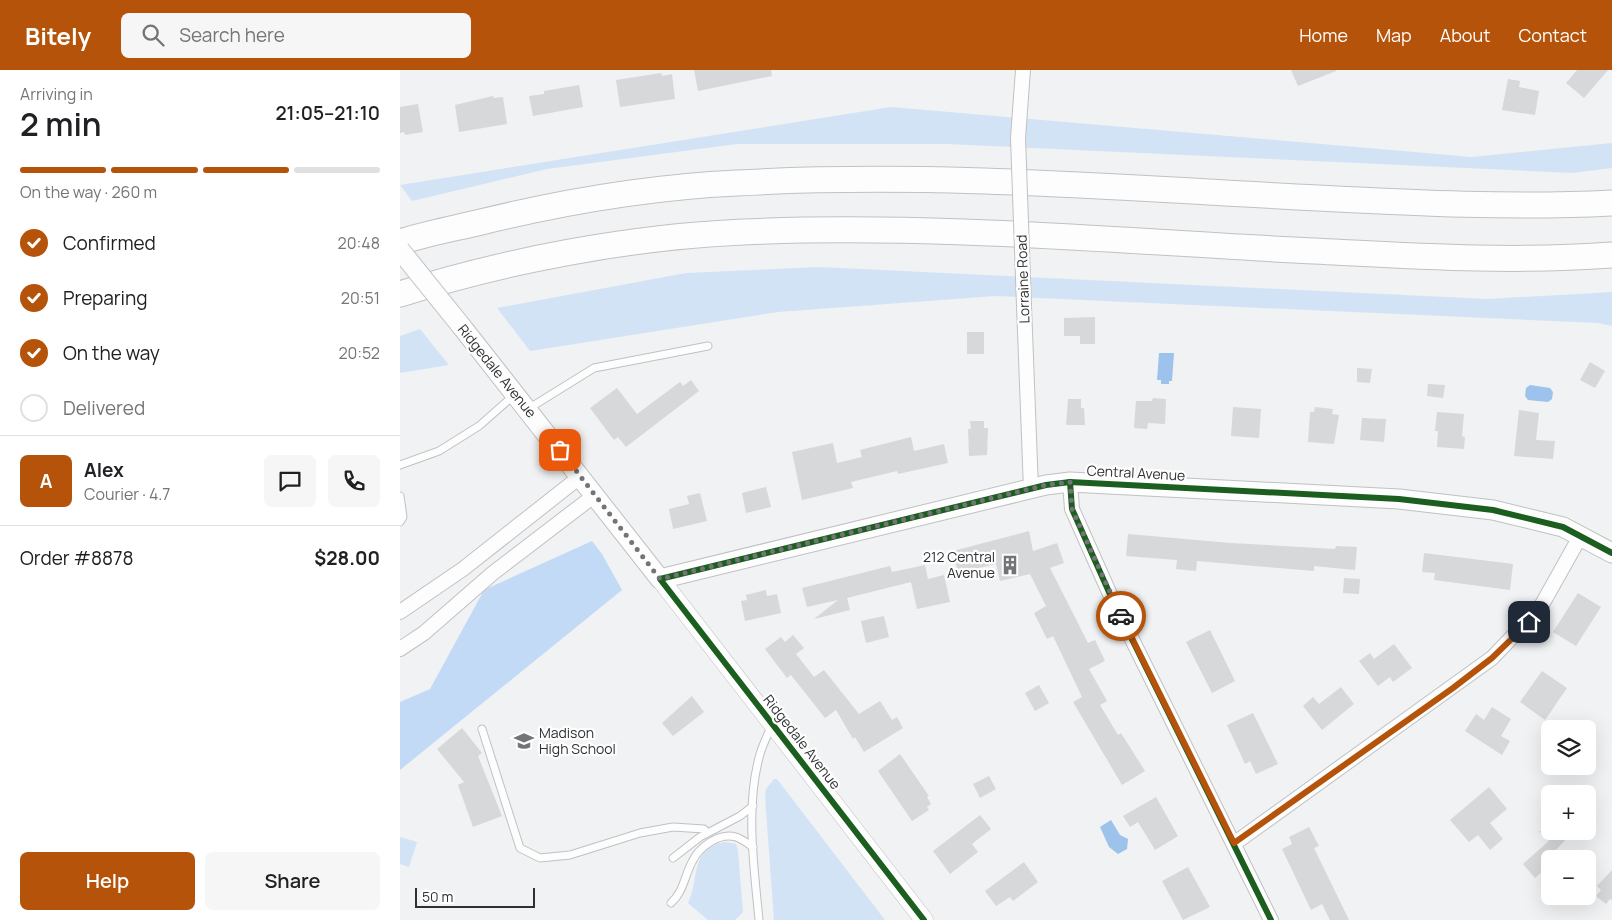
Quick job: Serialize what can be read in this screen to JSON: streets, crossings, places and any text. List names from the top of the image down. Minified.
{"streets":{"main road":["Ridgedale Avenue","Central Avenue"],"street":["Lorraine Road"]},"crossings":[["Lorraine Road","Central Avenue"],["Ridgedale Avenue","Central Avenue"]],"places":{"building":["212 Central Avenue"],"school or university":["Madison High School"]},"scale_bar":"50 m","page":{"header":"Bitely","search":"Search here","nav":["Home","Map","About","Contact"],"heading":["2 min","Arriving in","21:05–21:10"],"panel":["Alex","Courier · 4.7","Order #8878","$28.00"],"bar":"On the way · 260 m","list":[["Confirmed","20:48"],["Preparing","20:51"],["On the way","20:52"],"Delivered"],"round":"A","map_buttons":["+","−"],"buttons":["Help","Share"],"scale":"50 m"}}
